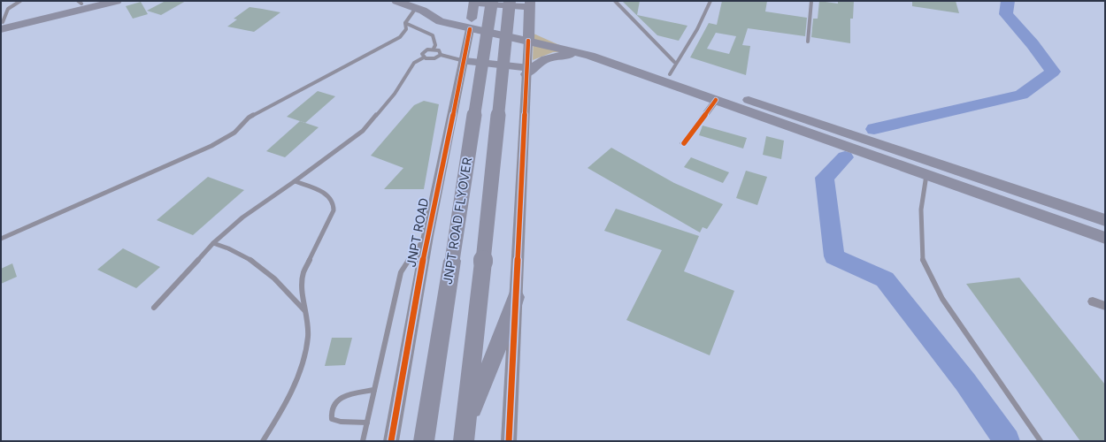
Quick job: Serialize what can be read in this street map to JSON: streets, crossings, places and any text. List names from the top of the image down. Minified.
{"streets":{"highway":["JNPT ROAD FLYOVER"],"street":["JNPT ROAD"]}}
